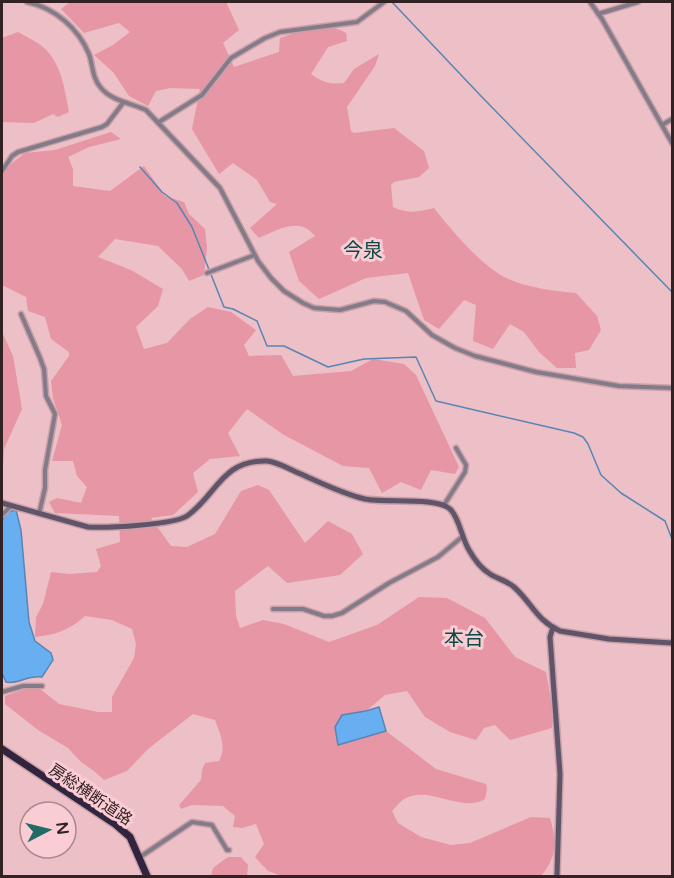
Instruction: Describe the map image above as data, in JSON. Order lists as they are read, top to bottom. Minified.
{"streets":{"highway":["房総横断道路"]},"districts":["今泉","本台"],"north":"right"}
